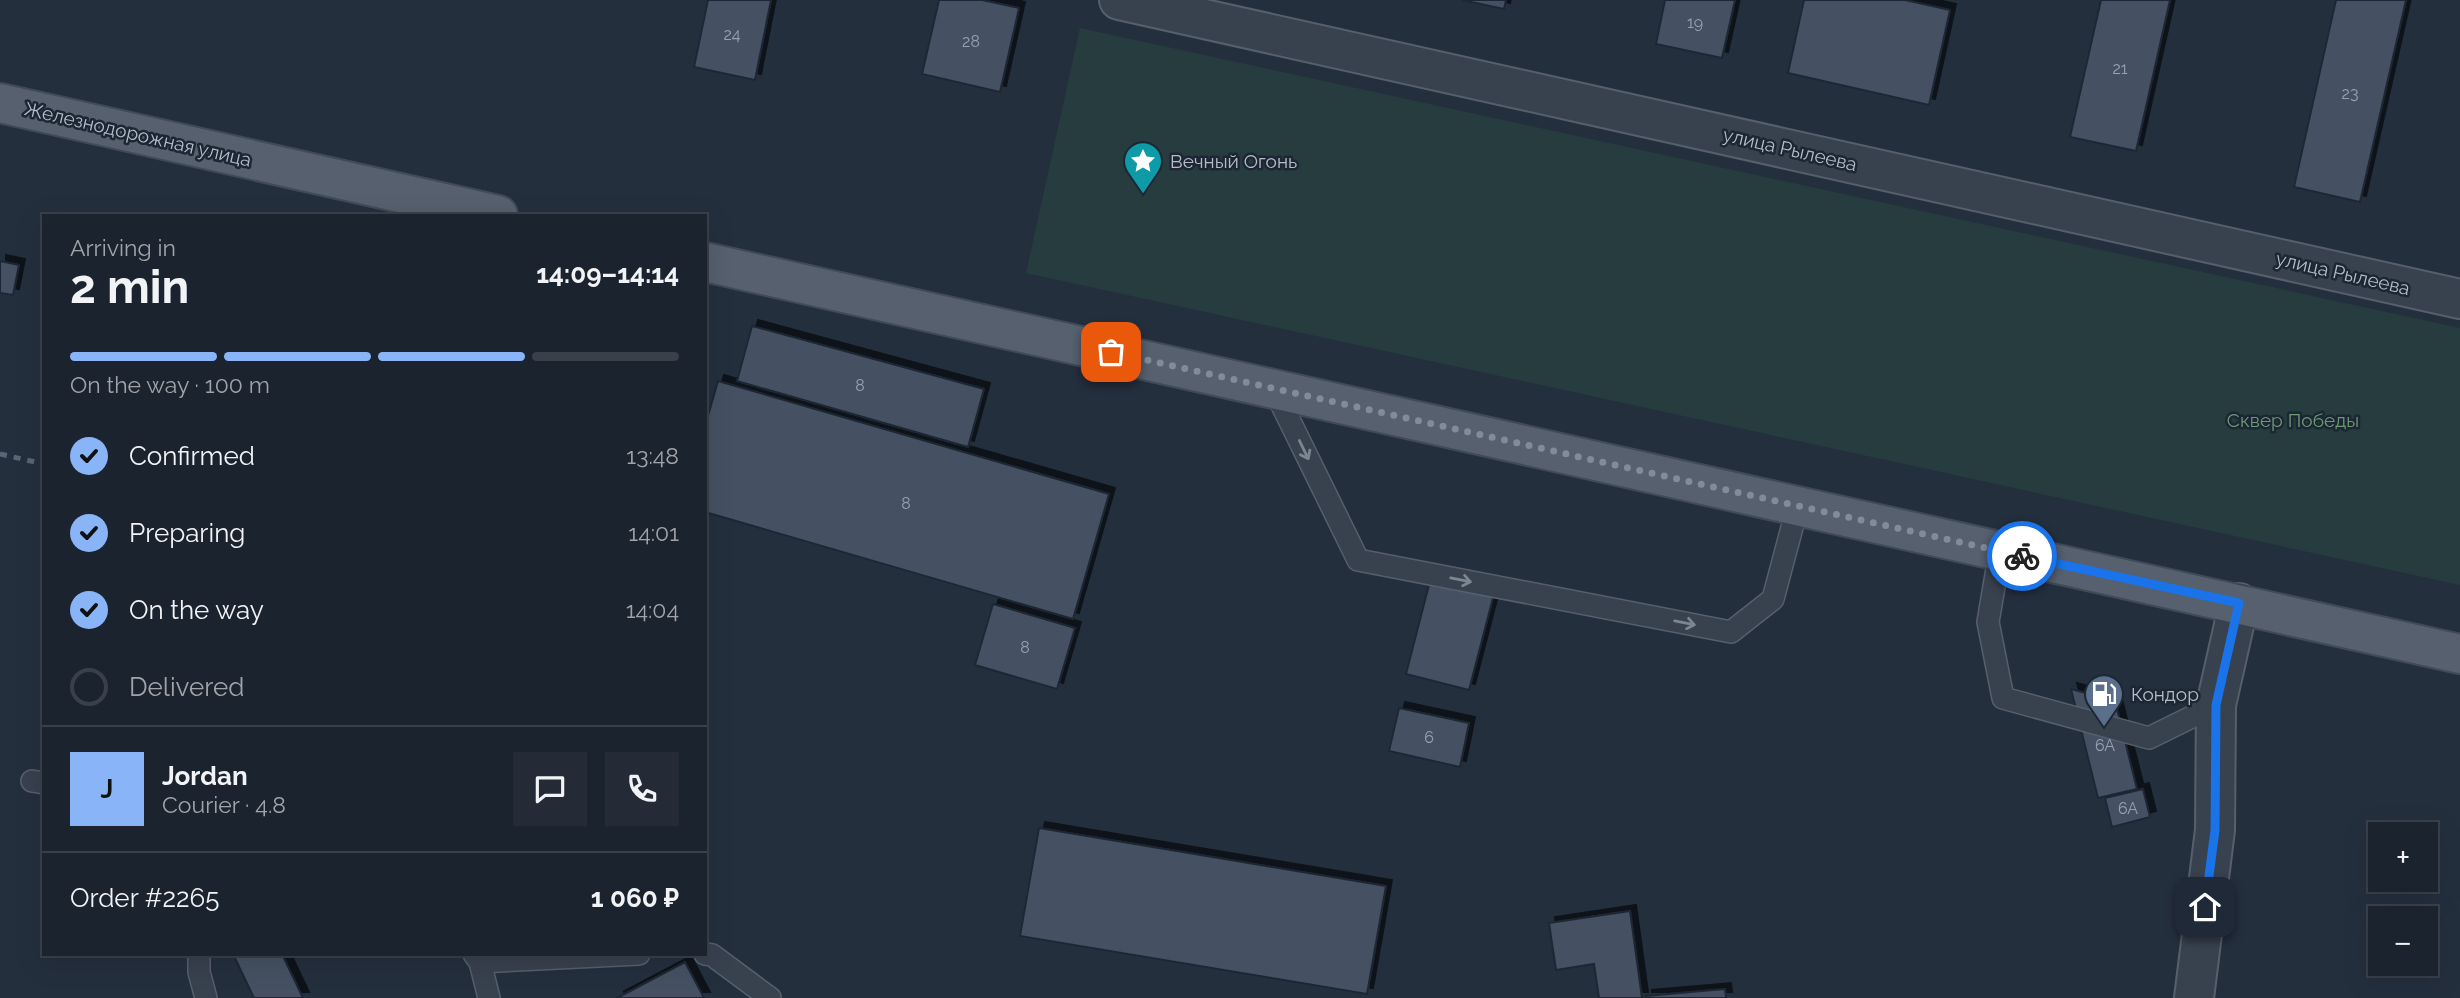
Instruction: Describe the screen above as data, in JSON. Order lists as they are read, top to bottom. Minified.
{"streets":{"main road":["Железнодорожная улица"],"street":["улица Рылеева"]},"parks":["Сквер Победы"],"places":{"place":["Вечный Огонь"],"fuel station":["Кондор"]},"house_numbers":["19","24","28","21","23","8","8","8","6","6А","6А"],"page":{"heading":["2 min","Arriving in","14:09–14:14"],"panel":["Jordan","Courier · 4.8","Order #2265","1 060 ₽"],"bar":"On the way · 100 m","list":[["Confirmed","13:48"],["Preparing","14:01"],["On the way","14:04"],"Delivered"],"round":"J","map_buttons":["+","−"]}}
